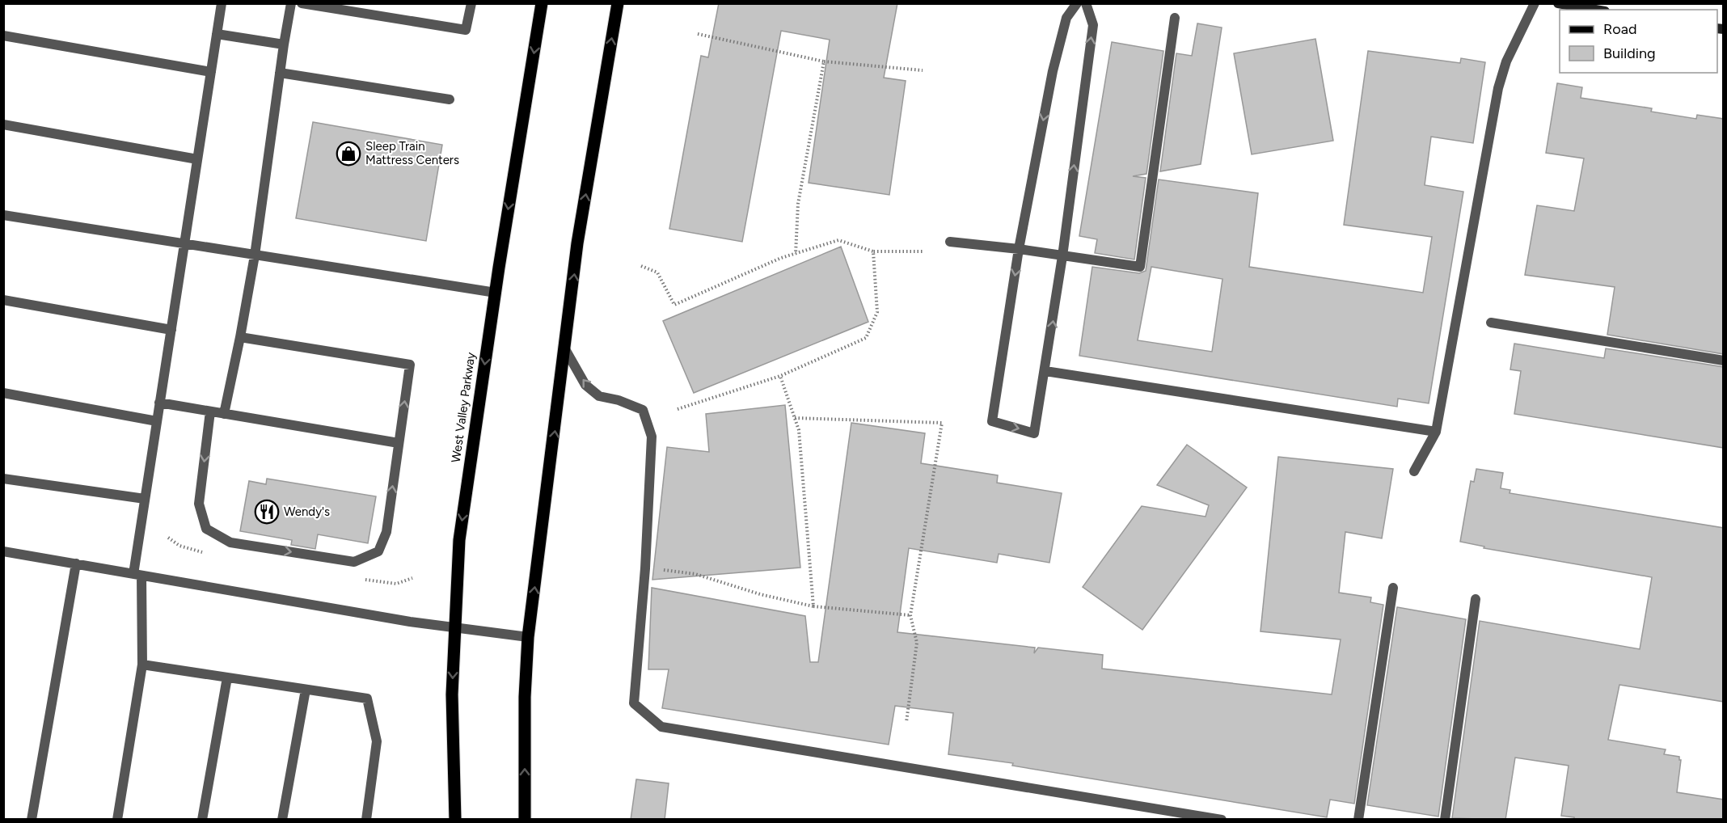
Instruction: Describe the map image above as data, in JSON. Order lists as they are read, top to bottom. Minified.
{"streets":{"main road":["West Valley Parkway"]},"places":{"shop":["Sleep Train Mattress Centers"],"restaurant":["Wendy's"]},"legend":["Road","Building"]}
